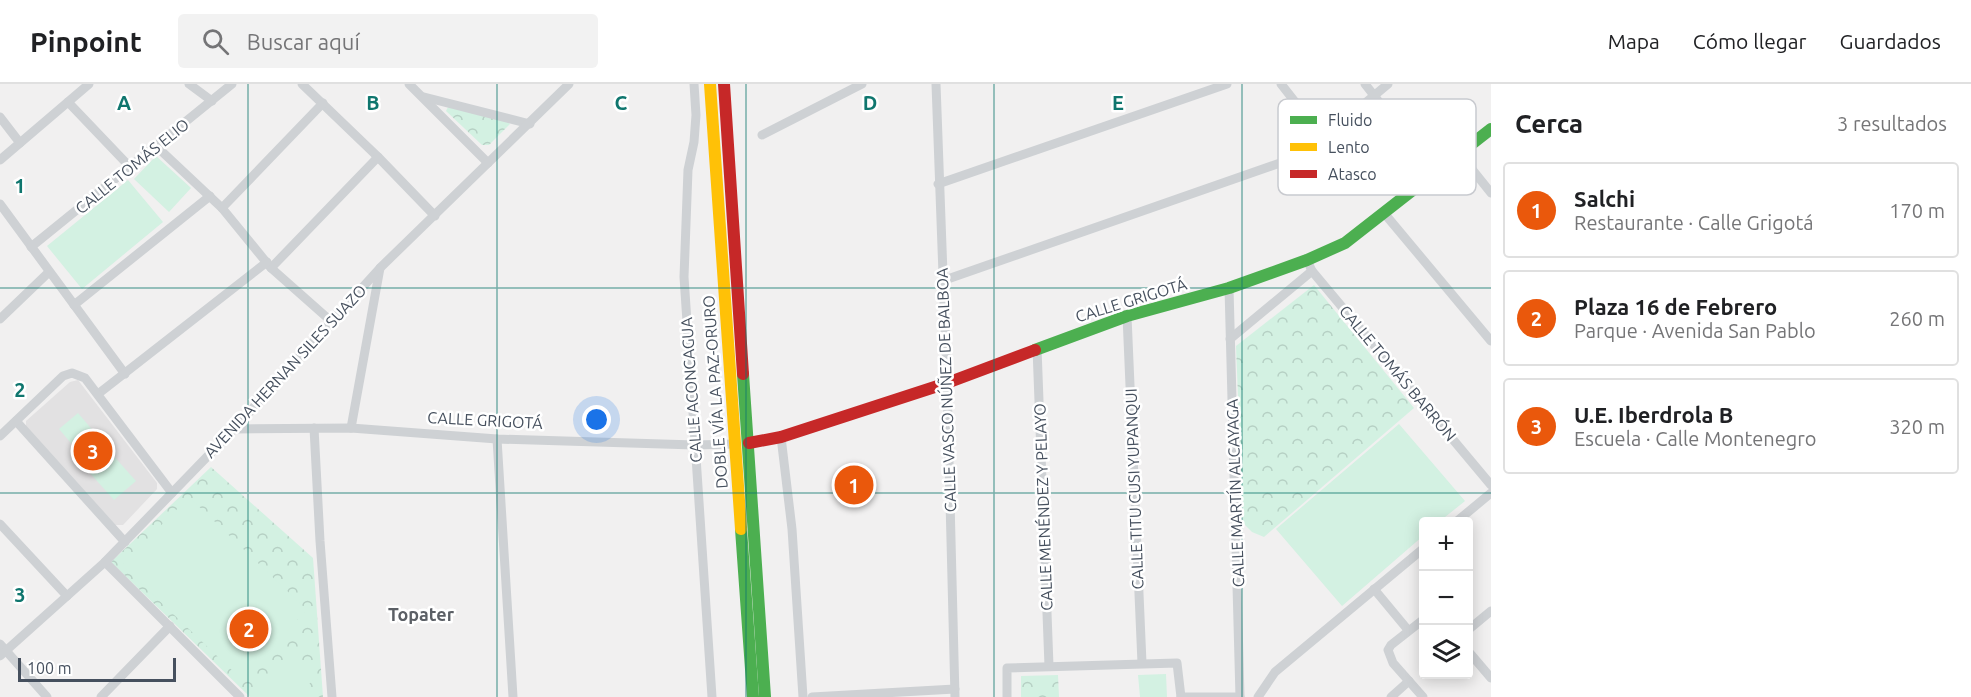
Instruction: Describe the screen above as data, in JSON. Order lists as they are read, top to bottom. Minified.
{"streets":{"main road":["CALLE GRIGOTÁ","DOBLE VÍA LA PAZ-ORURO"],"street":["CALLE TOMÁS ELIO","AVENIDA HERNAN SILES SUAZO","CALLE TOMÁS BARRÓN","CALLE ACONCAGUA","CALLE VASCO NÚÑEZ DE BALBOA","CALLE TITU CUSI YUPANQUI","CALLE MARTÍN ALCAYAGA","CALLE MENÉNDEZ Y PELAYO"]},"crossings":[["CALLE GRIGOTÁ","AVENIDA HERNAN SILES SUAZO"],["CALLE GRIGOTÁ","CALLE TOMÁS BARRÓN"],["CALLE GRIGOTÁ","CALLE ACONCAGUA"],["CALLE GRIGOTÁ","CALLE VASCO NÚÑEZ DE BALBOA"],["CALLE GRIGOTÁ","DOBLE VÍA LA PAZ-ORURO"],["CALLE GRIGOTÁ","CALLE TITU CUSI YUPANQUI"],["CALLE GRIGOTÁ","CALLE MARTÍN ALCAYAGA"],["CALLE GRIGOTÁ","CALLE MENÉNDEZ Y PELAYO"]],"districts":["Topater"],"legend":["Fluido","Lento","Atasco"],"scale_bar":"100 m","page":{"header":"Pinpoint","search":"Buscar aquí","nav":["Mapa","Cómo llegar","Guardados"],"heading":["Cerca","3 resultados"],"list":[{"mark":"1","name":"Salchi","note":"Restaurante · Calle Grigotá","value":"170 m"},{"mark":"2","name":"Plaza 16 de Febrero","note":"Parque · Avenida San Pablo","value":"260 m"},{"mark":"3","name":"U.E. Iberdrola B","note":"Escuela · Calle Montenegro","value":"320 m"}],"pins":["3","1","2"],"map_buttons":["+","−"],"scale":"100 m"},"grid":{"columns":["A","B","C","D","E"],"rows":["1","2","3"]}}
